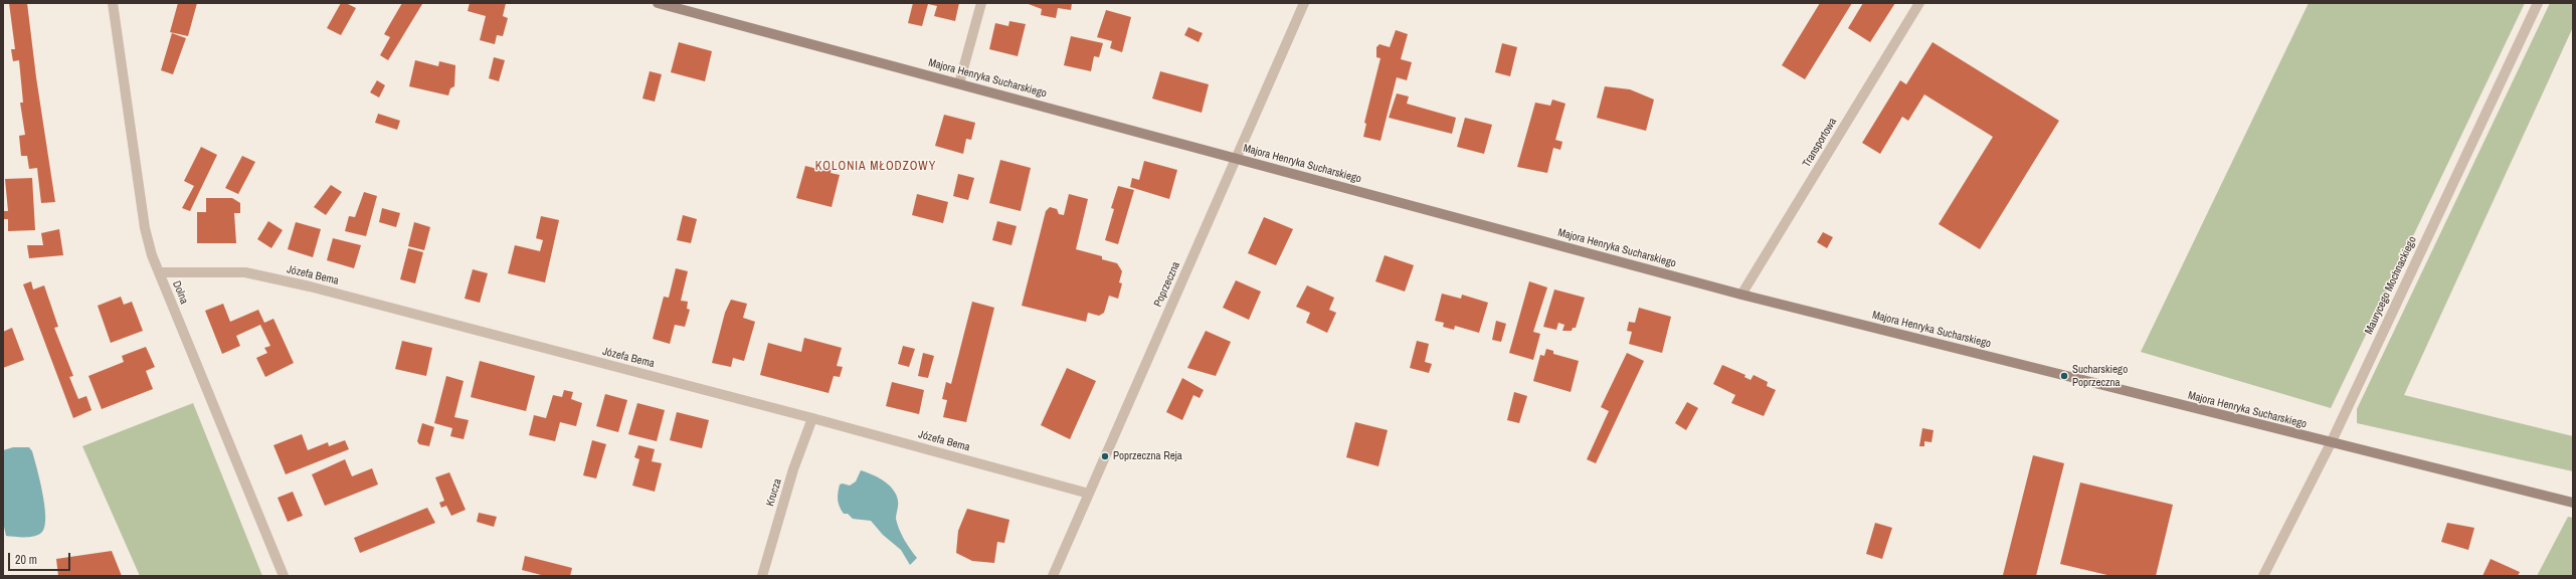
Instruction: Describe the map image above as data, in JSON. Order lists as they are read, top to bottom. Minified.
{"streets":{"street":["Majora Henryka Sucharskiego","Transportowa","Józefa Bema","Poprzeczna","Maurycego Mochnackiego","Dolna","Krucza"]},"crossings":[["Majora Henryka Sucharskiego","Transportowa"],["Majora Henryka Sucharskiego","Poprzeczna"],["Majora Henryka Sucharskiego","Maurycego Mochnackiego"],["Józefa Bema","Poprzeczna"],["Józefa Bema","Dolna"],["Józefa Bema","Krucza"]],"districts":["KOLONIA MŁODZOWY"],"places":["Sucharskiego Poprzeczna","Poprzeczna Reja"],"scale_bar":"20 m"}
